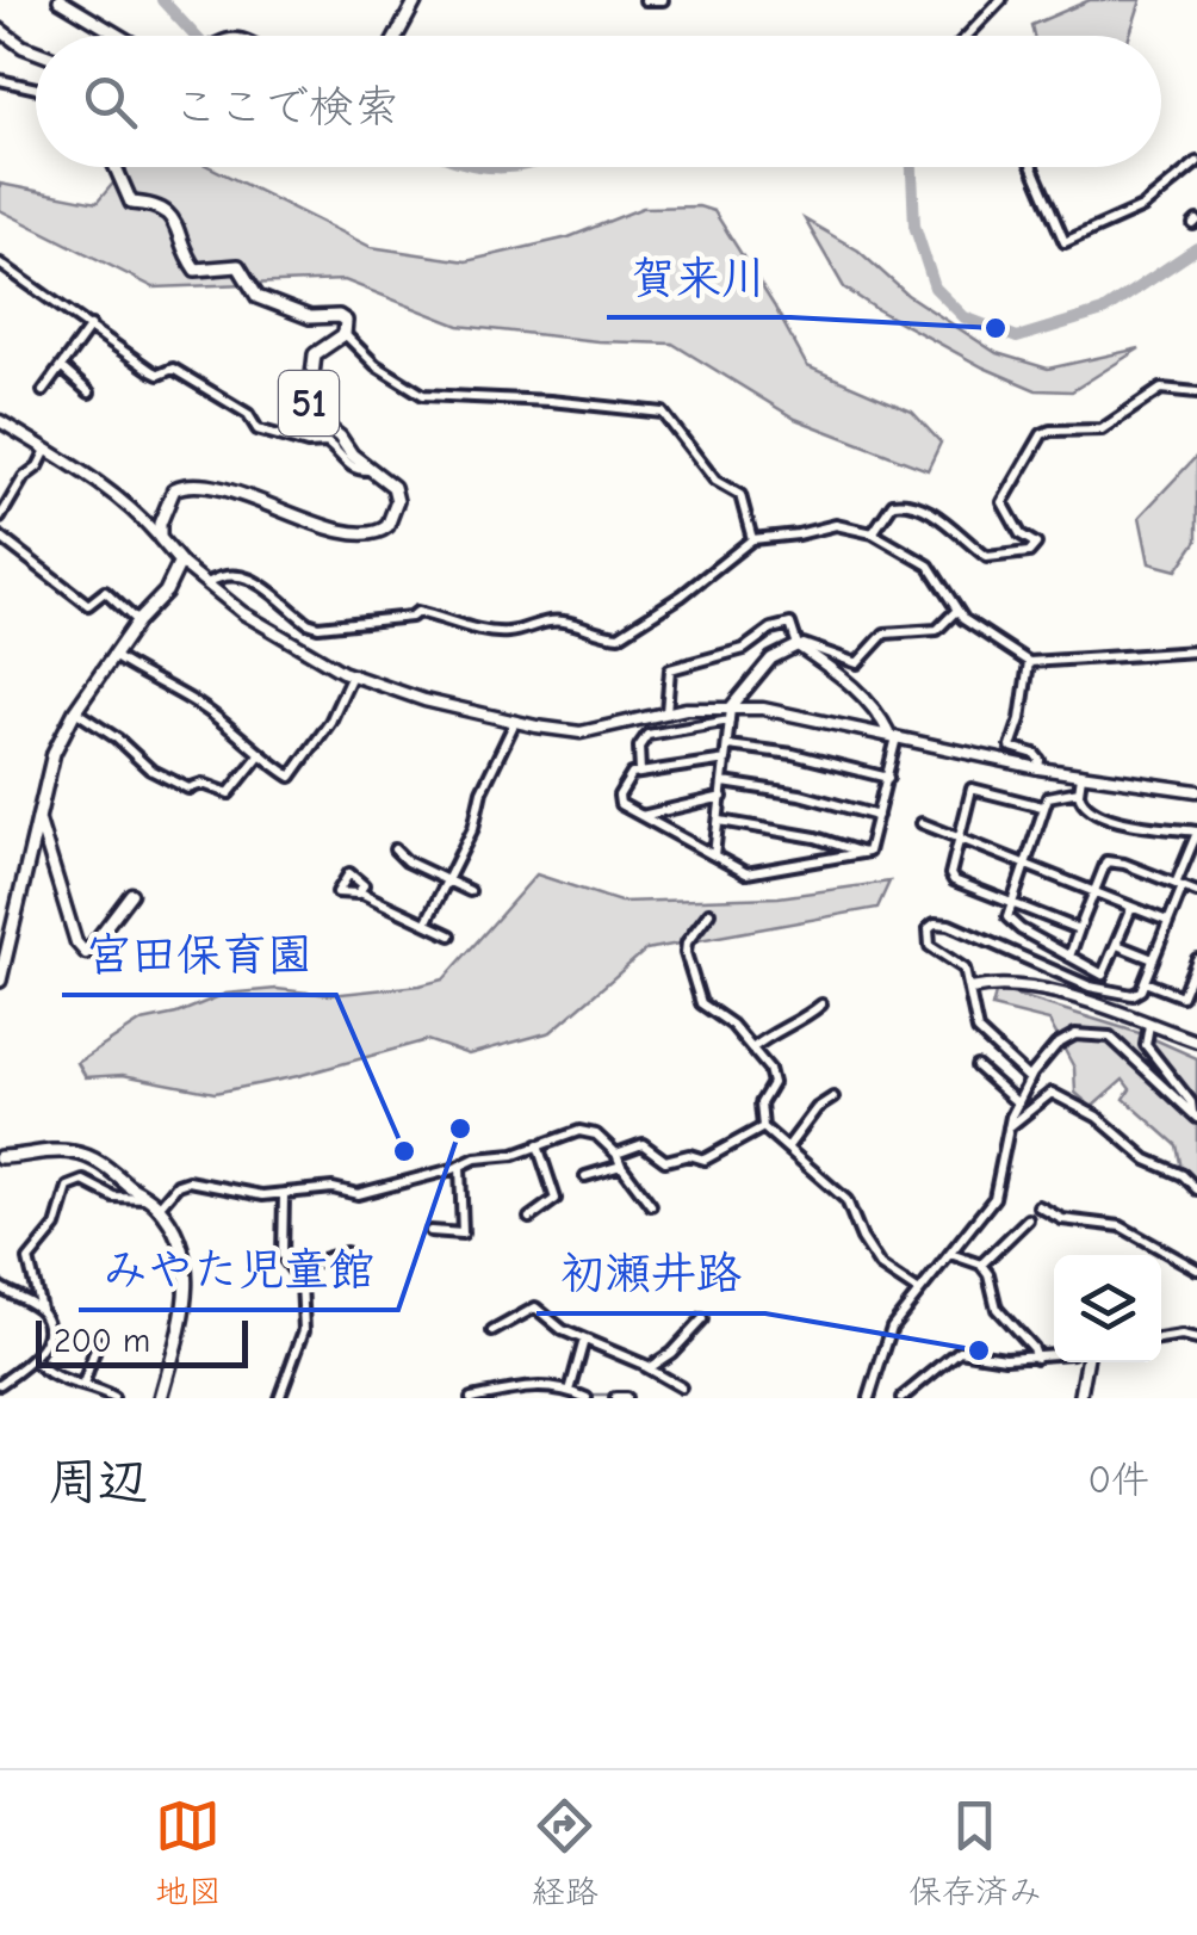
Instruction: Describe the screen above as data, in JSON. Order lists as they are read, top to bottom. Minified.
{"streets":{"main road":["51"]},"places":["賀来川","みやた児童館","宮田保育園","初瀬井路"],"scale_bar":"200 m","page":{"search":"ここで検索","scale":"200 m","heading":["周辺","0件"],"nav":["地図","経路","保存済み"]}}
